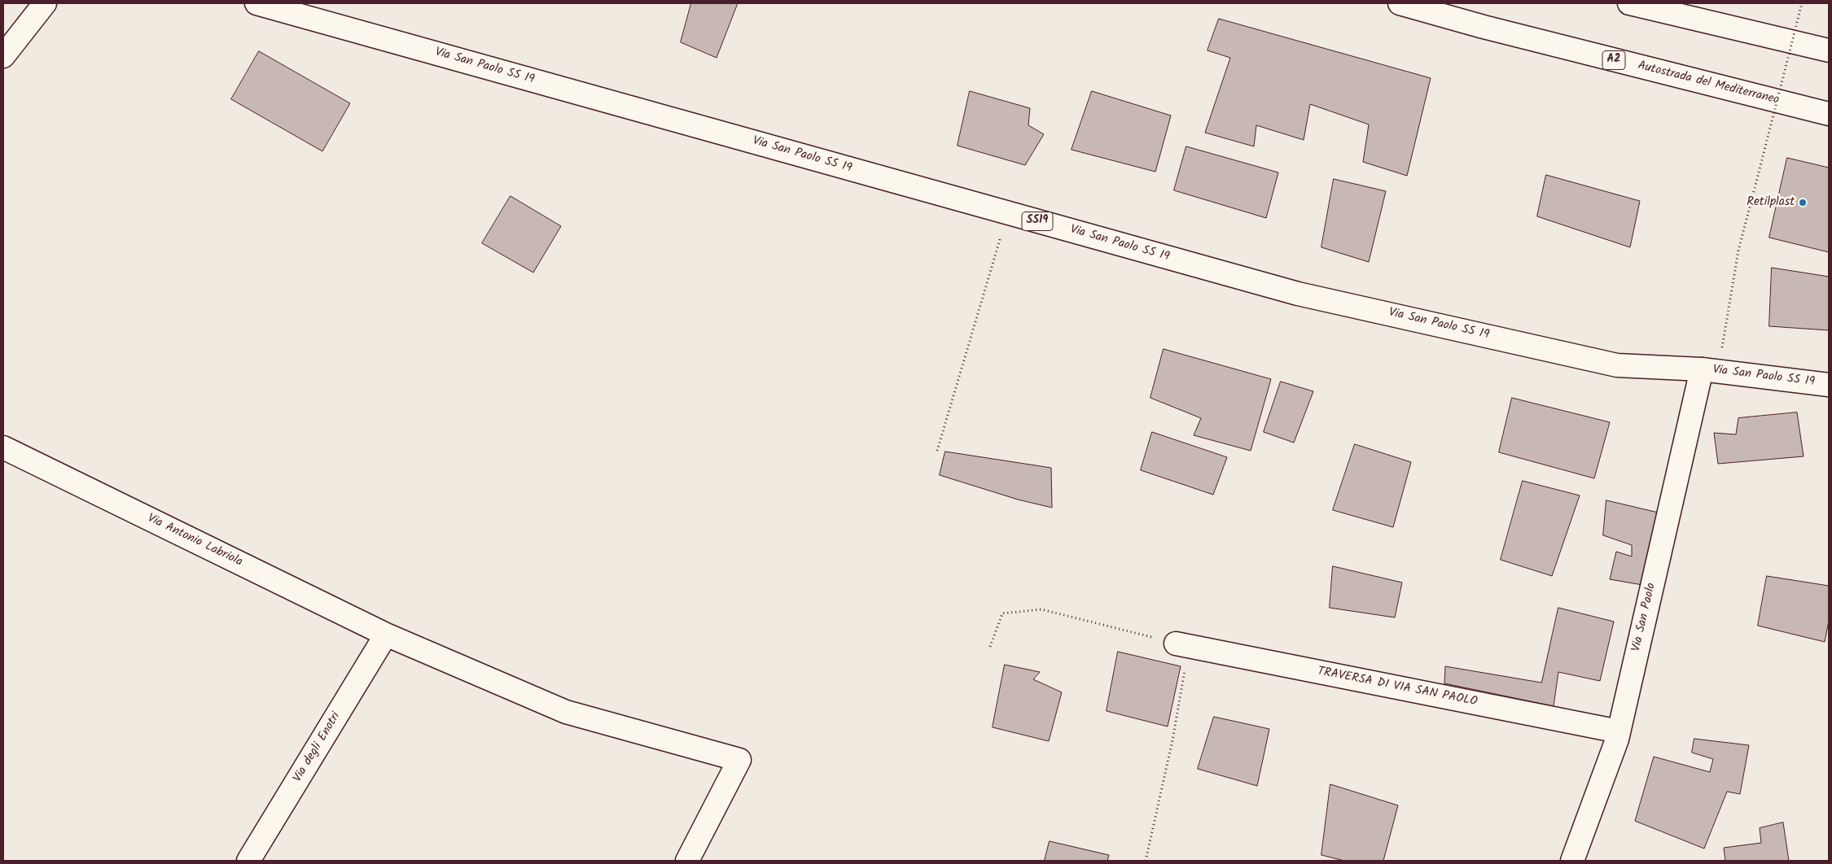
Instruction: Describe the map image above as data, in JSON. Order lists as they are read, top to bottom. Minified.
{"streets":{"main road":["A2","Via San Paolo SS 19","Autostrada del Mediterraneo","SS19","Via Antonio Labriola","Via San Paolo","TRAVERSA DI VIA SAN PAOLO","Via degli Enotri"]},"crossings":[["Via San Paolo SS 19","Via San Paolo"],["Via Antonio Labriola","Via degli Enotri"],["Via San Paolo","TRAVERSA DI VIA SAN PAOLO"]],"places":["Retilplast"]}
